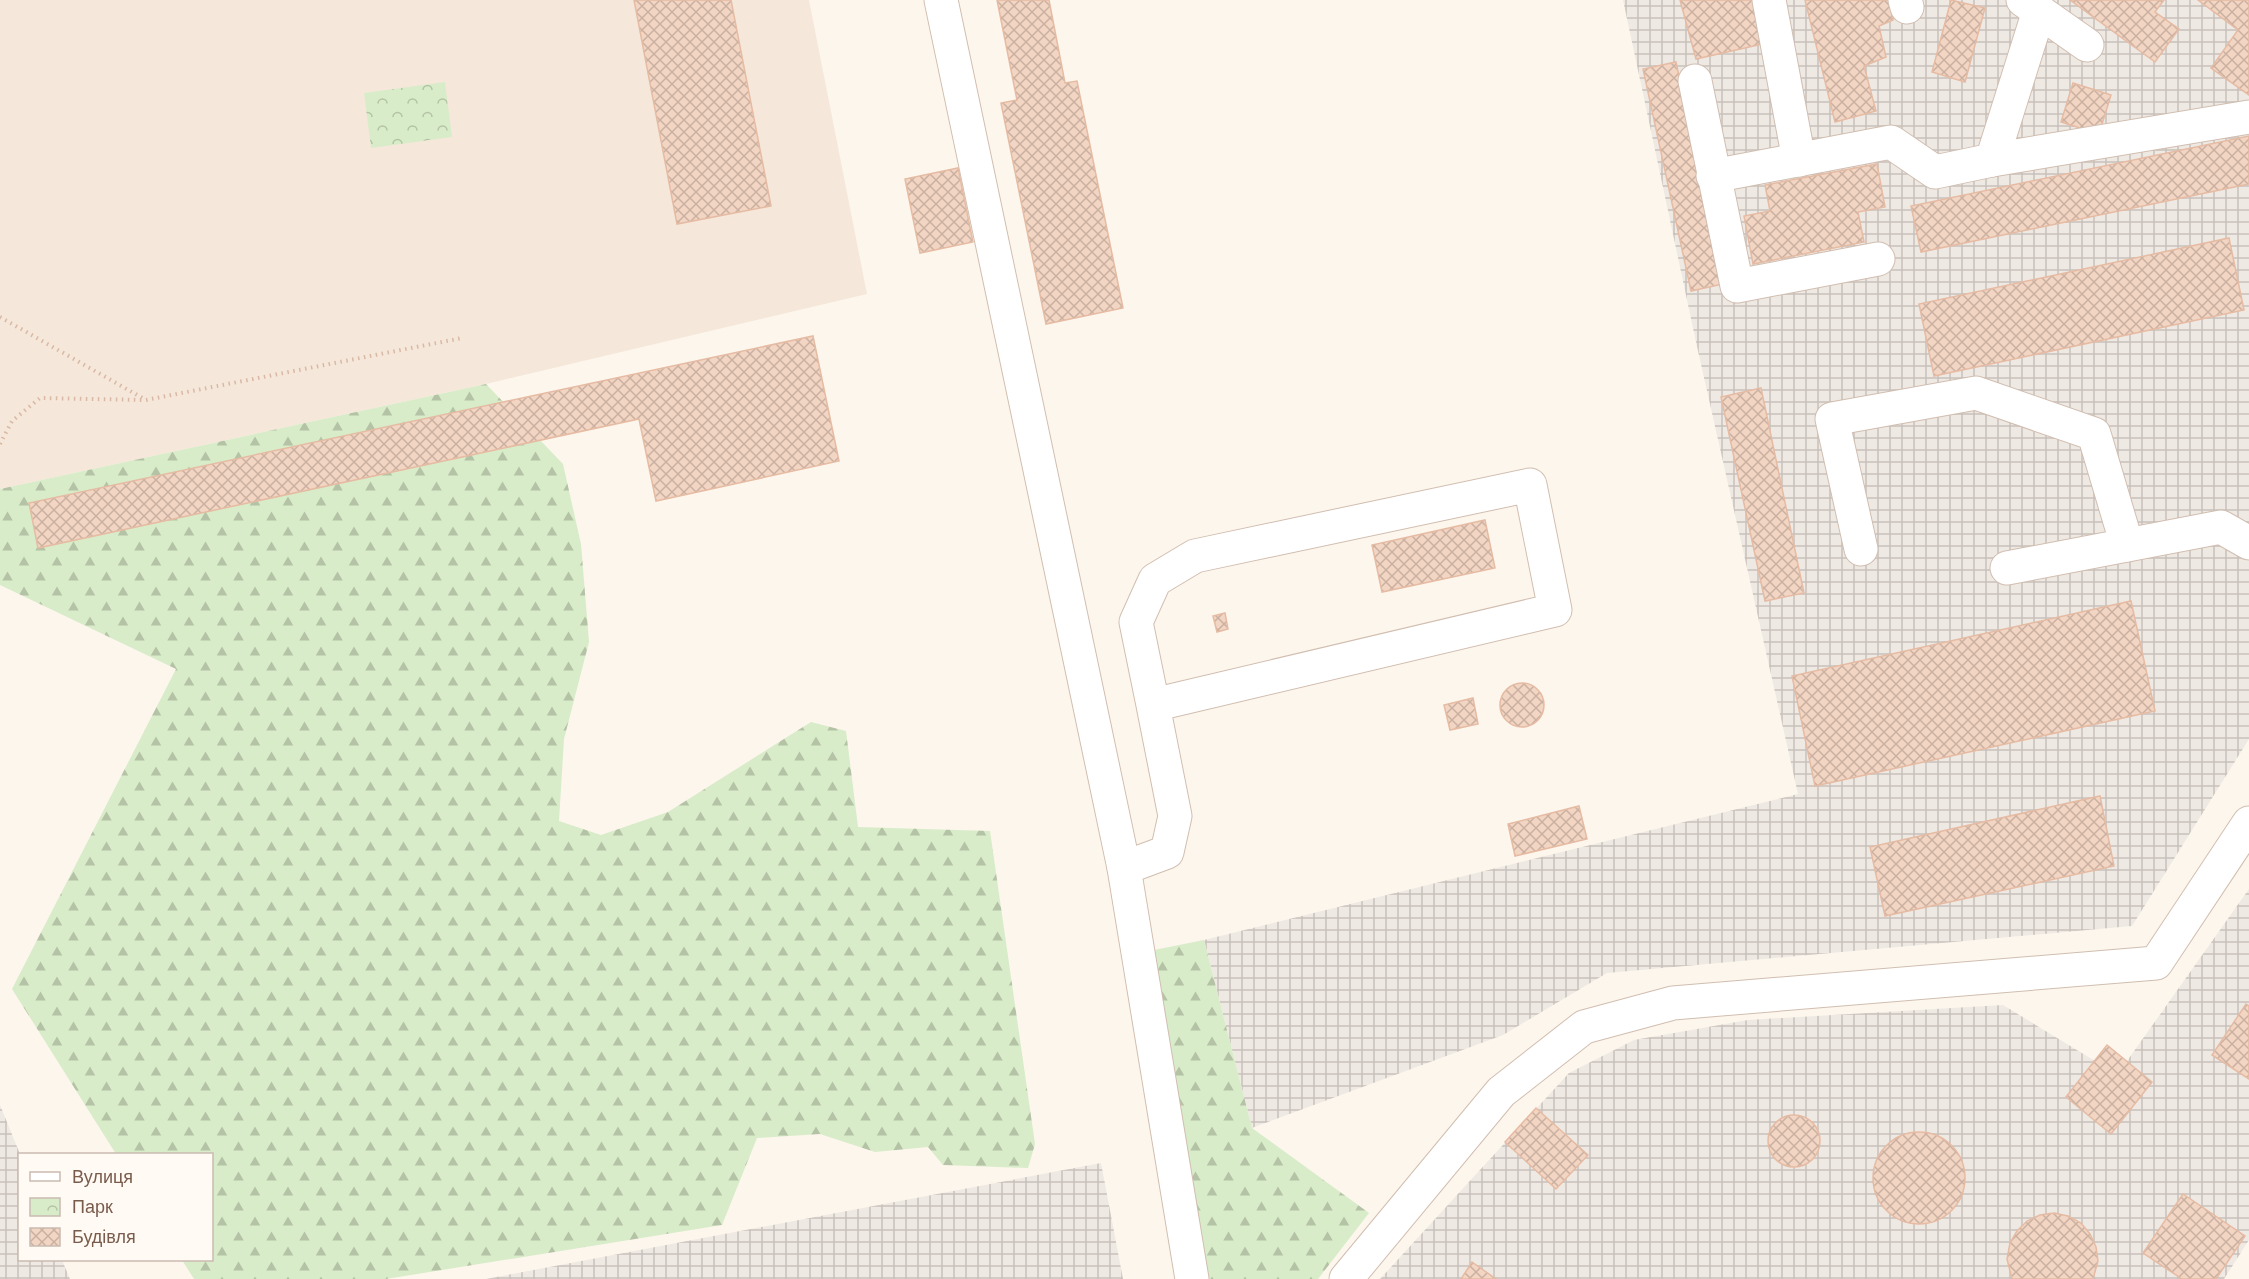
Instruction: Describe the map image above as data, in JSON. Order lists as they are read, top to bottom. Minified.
{"legend":["Вулиця","Парк","Будівля"]}
